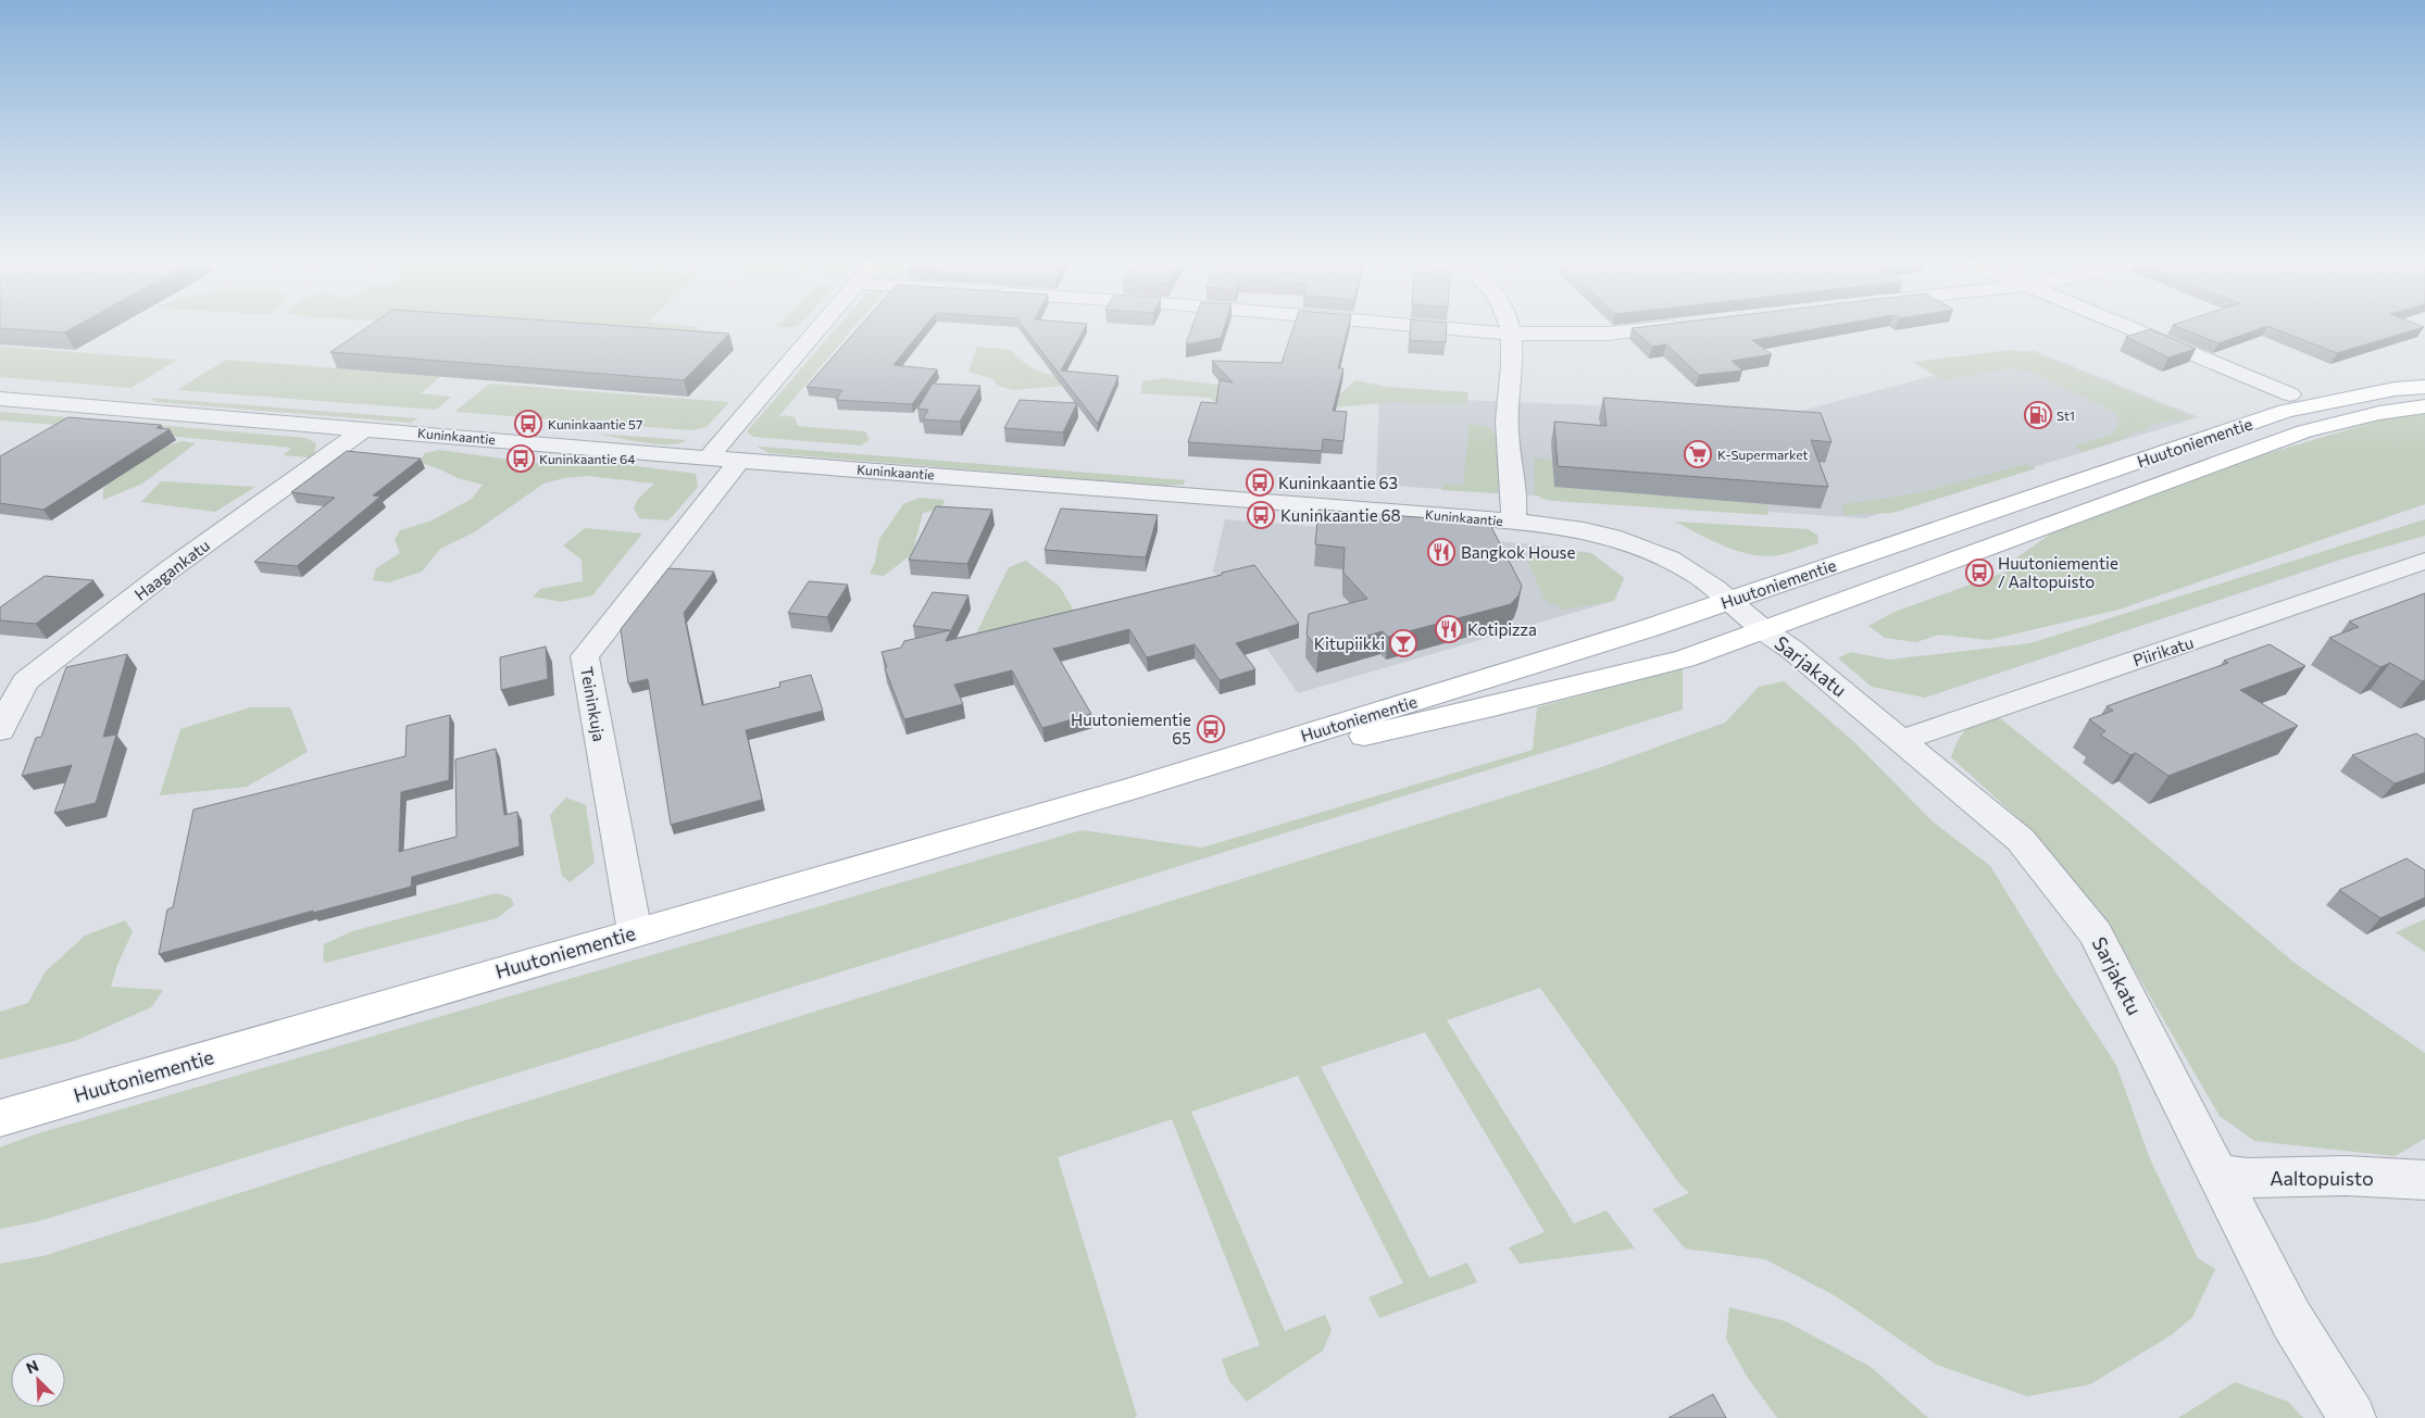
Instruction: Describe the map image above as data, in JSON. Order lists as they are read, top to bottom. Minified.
{"streets":{"main road":["Huutoniementie"],"street":["Kuninkaantie","Haagankatu","Piirikatu","Sarjakatu","Teininkuja","Aaltopuisto"]},"crossings":[["Kuninkaantie","Huutoniementie"],["Kuninkaantie","Haagankatu"],["Kuninkaantie","Sarjakatu"],["Kuninkaantie","Teininkuja"],["Huutoniementie","Sarjakatu"],["Huutoniementie","Teininkuja"],["Piirikatu","Sarjakatu"],["Sarjakatu","Aaltopuisto"]],"places":{"fuel station":["St1"],"bus stop":["Kuninkaantie 57","Kuninkaantie 64","Kuninkaantie 63","Kuninkaantie 68","Huutoniementie / Aaltopuisto","Huutoniementie 65"],"supermarket":["K-Supermarket"],"restaurant":["Bangkok House","Kotipizza"],"bar":["Kitupiikki"]},"north":"top left"}
